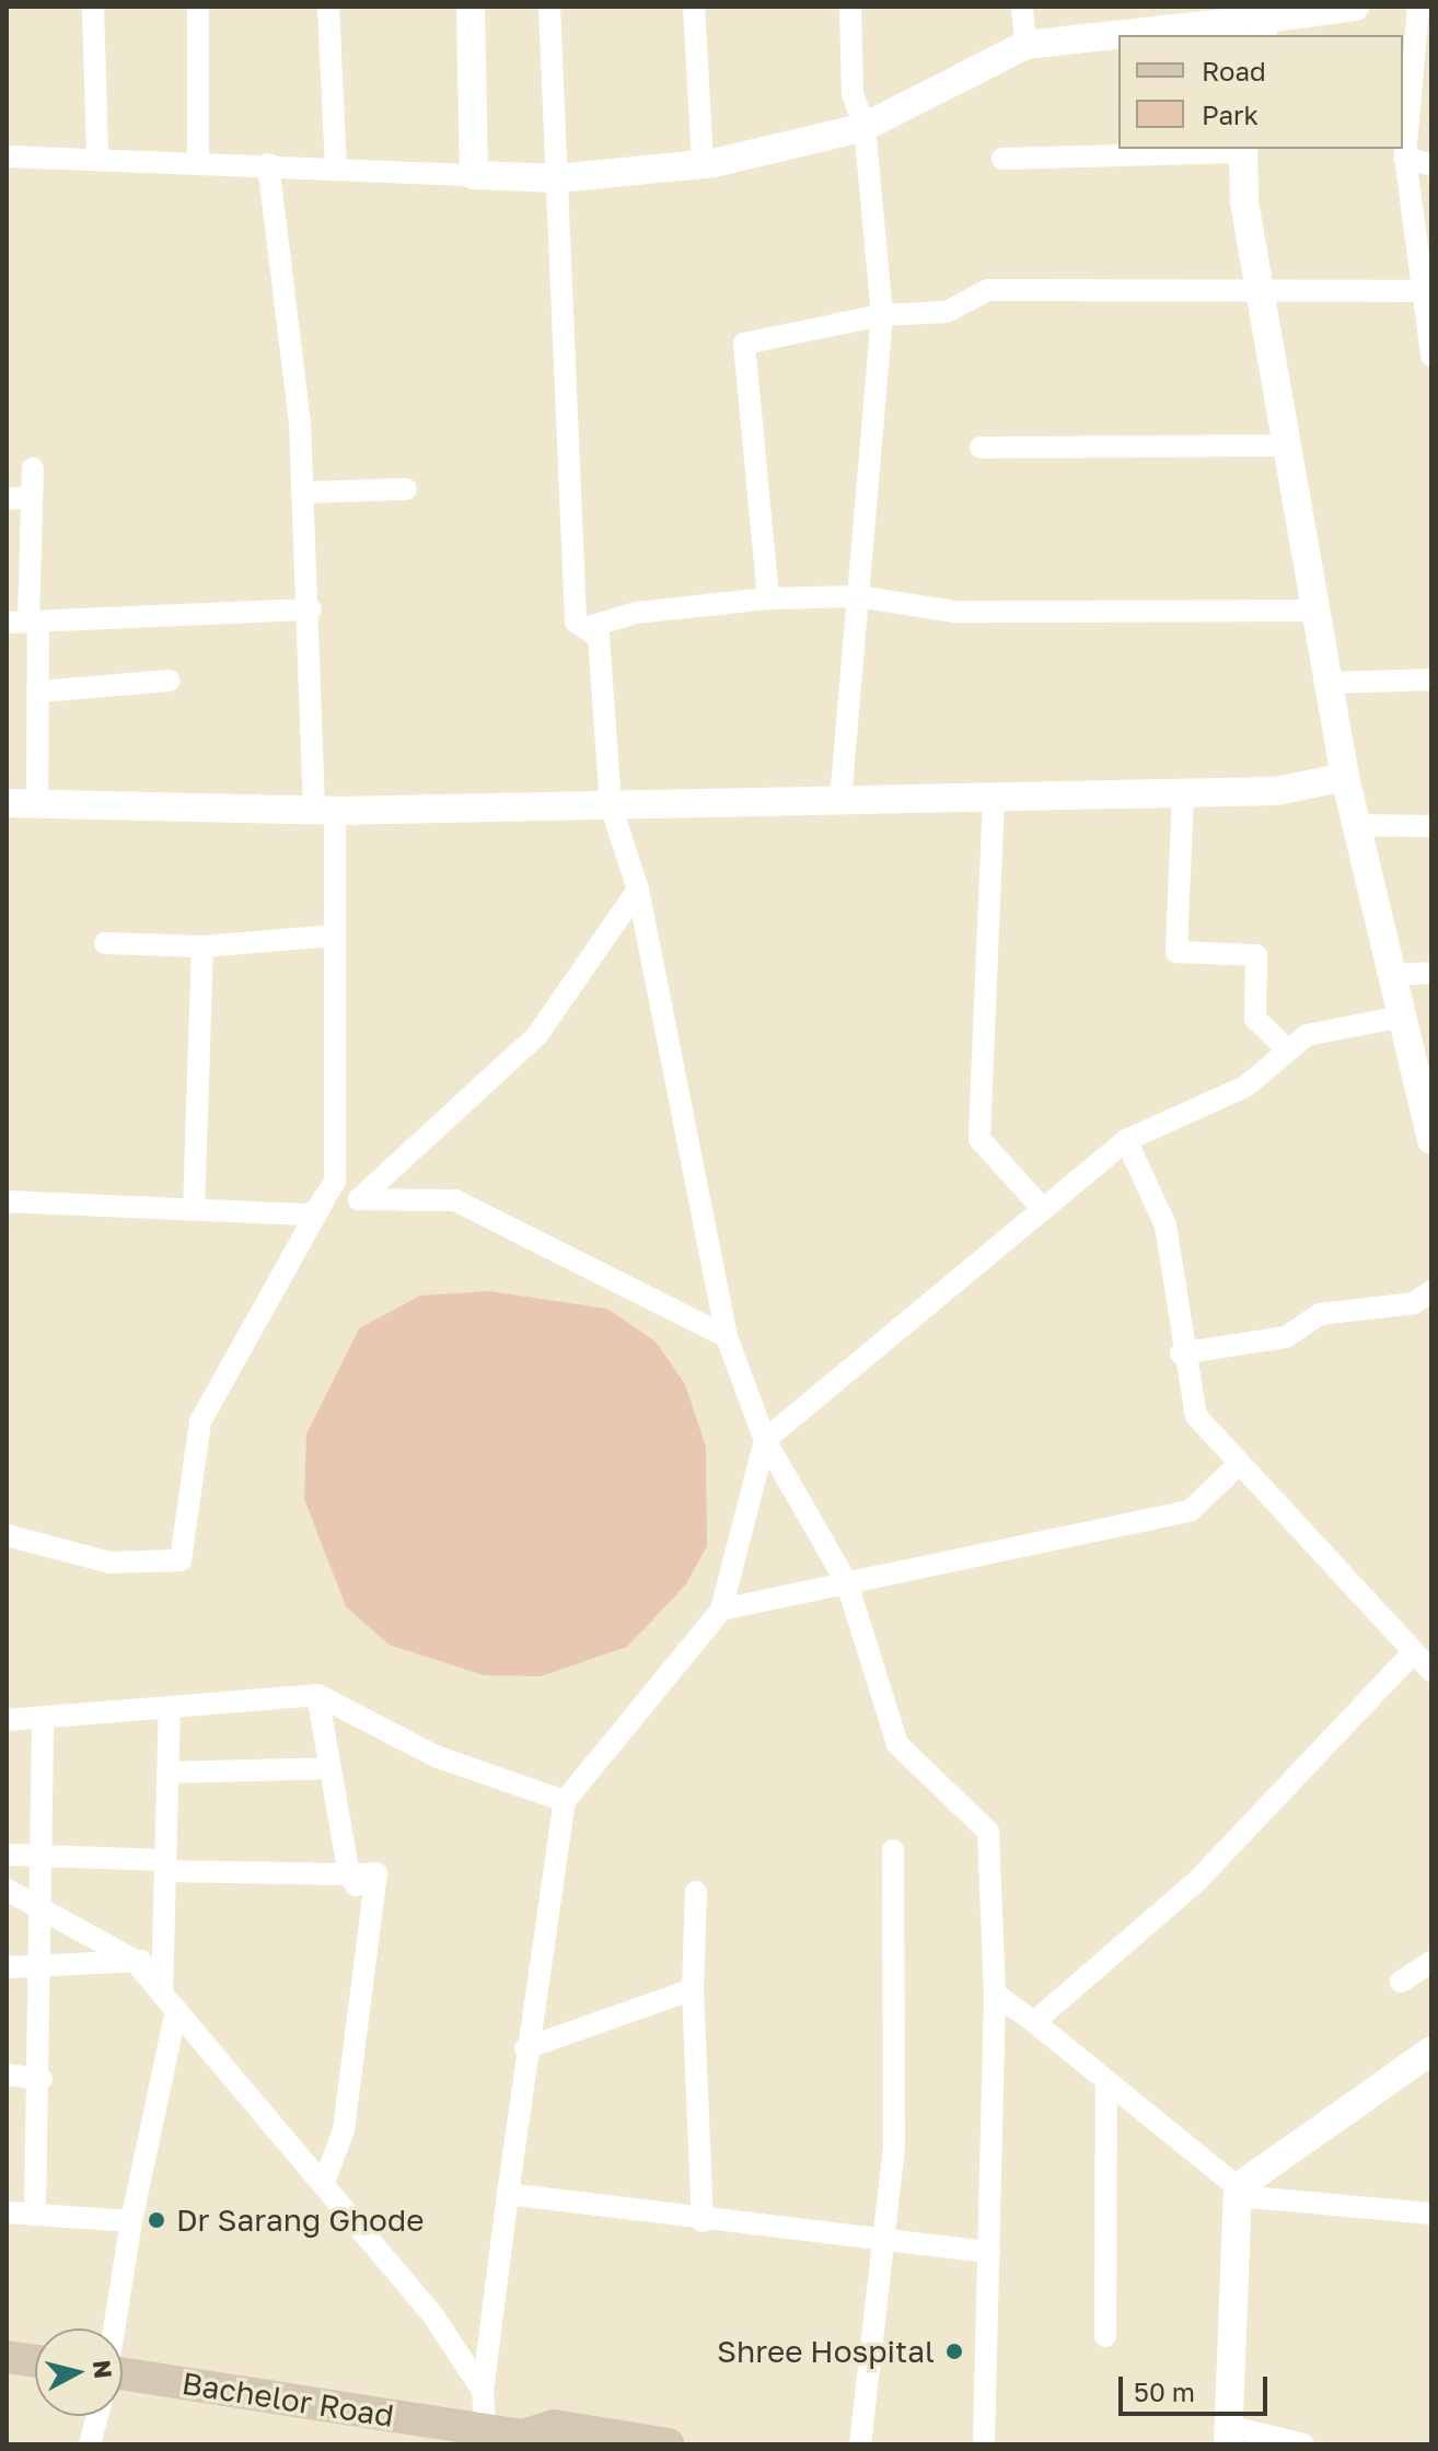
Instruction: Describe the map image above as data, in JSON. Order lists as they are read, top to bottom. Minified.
{"streets":{"main road":["Bachelor Road"]},"places":["Dr Sarang Ghode","Shree Hospital"],"legend":["Road","Park"],"scale_bar":"50 m","north":"right"}
